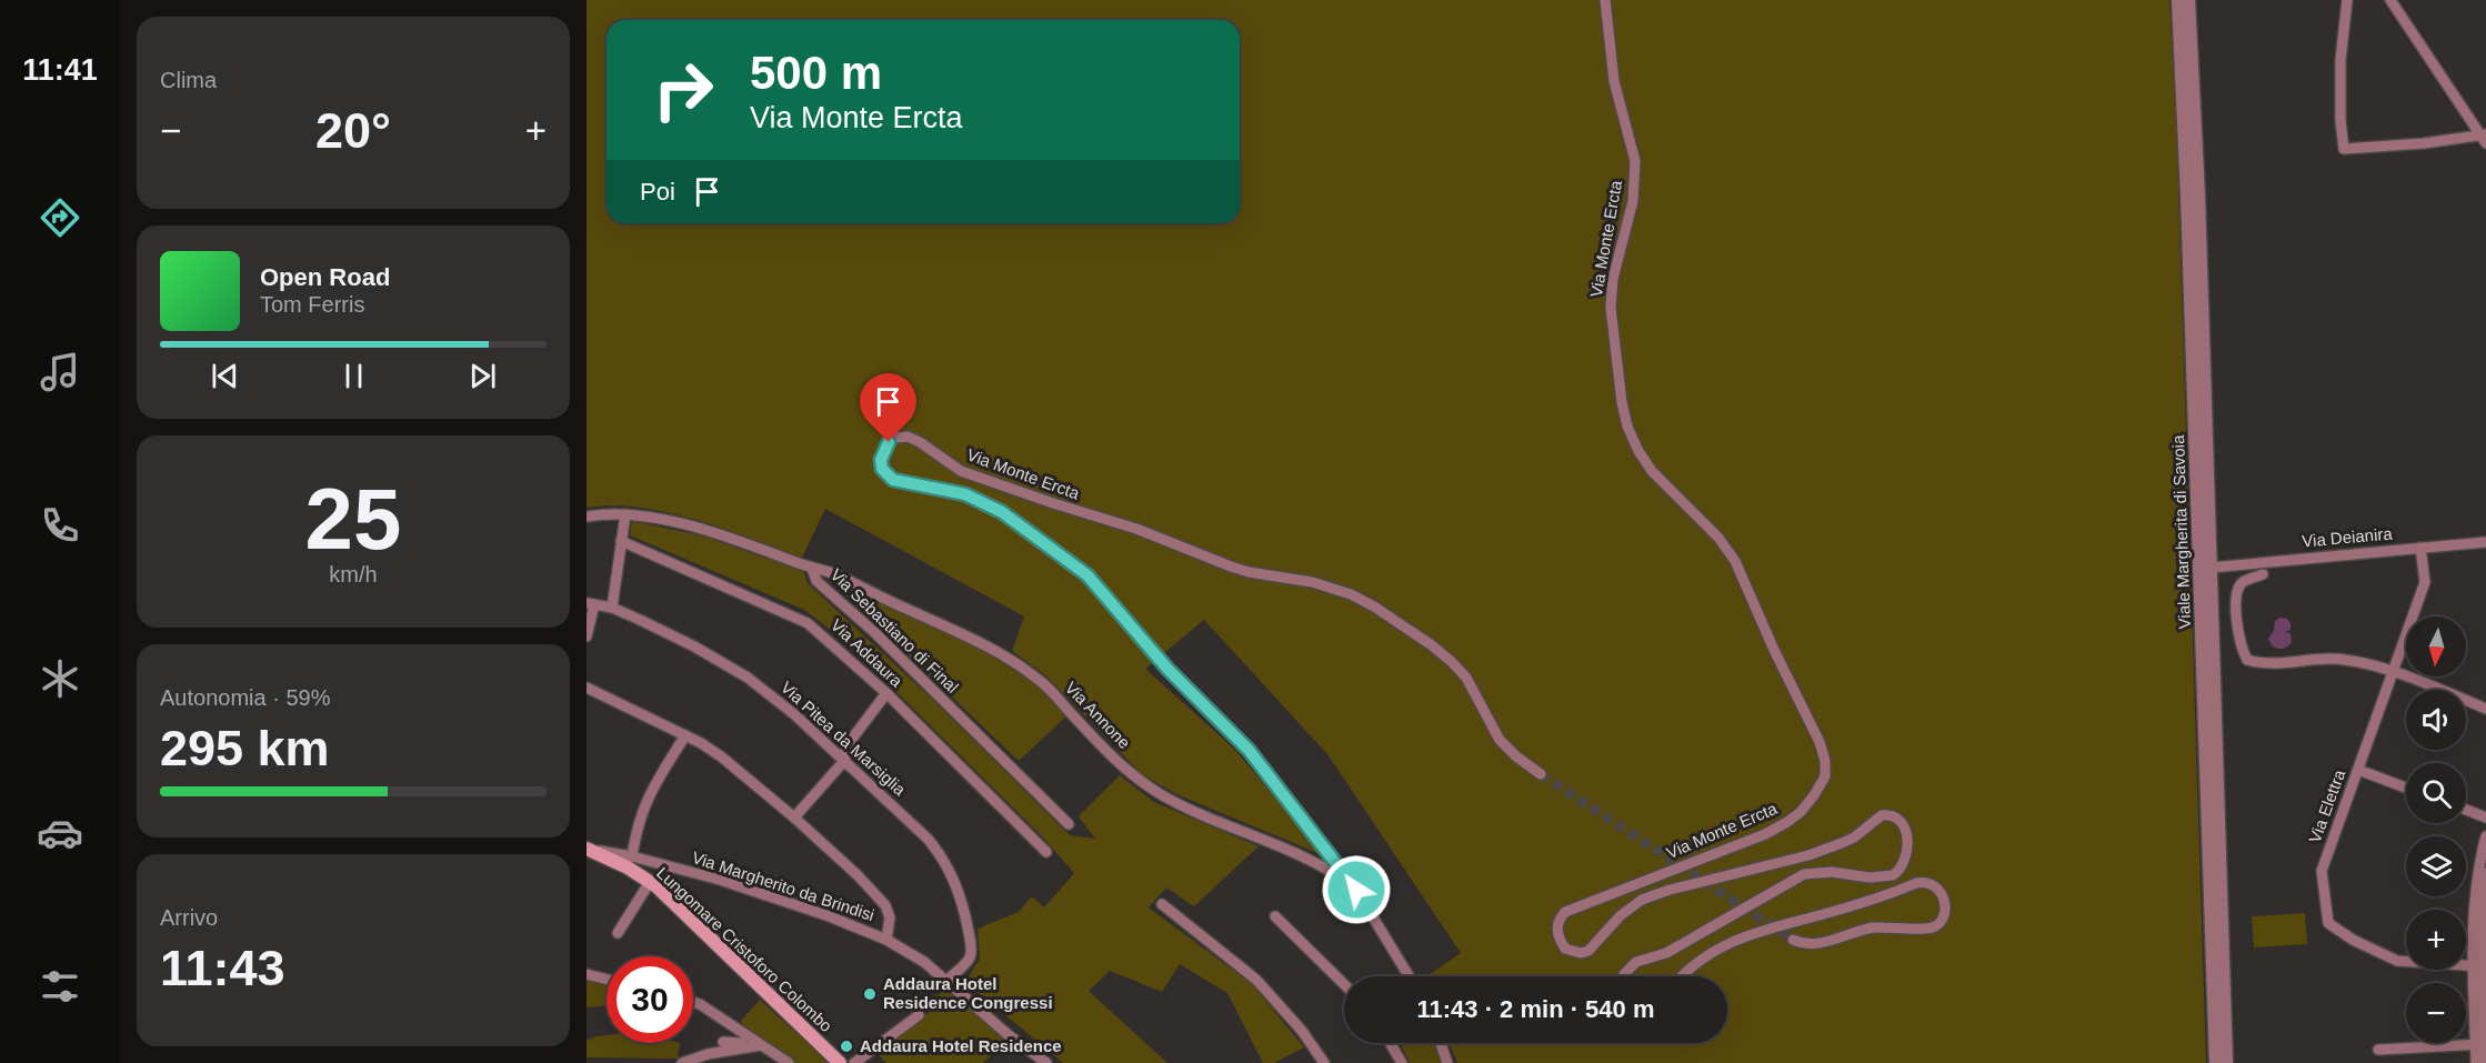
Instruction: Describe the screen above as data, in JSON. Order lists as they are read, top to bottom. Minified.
{"streets":{"main road":["Lungomare Cristoforo Colombo"],"street":["Via Monte Ercta","Viale Margherita di Savoia","Via Deianira","Via Sebastiano di Final","Via Addaura","Via Annone","Via Pitea da Marsiglia","Via Elettra","Via Margherito da Brindisi"]},"crossings":[["Via Monte Ercta","Via Annone"],["Viale Margherita di Savoia","Via Deianira"],["Via Deianira","Via Elettra"],["Via Sebastiano di Final","Via Annone"],["Via Pitea da Marsiglia","Via Margherito da Brindisi"],["Via Margherito da Brindisi","Lungomare Cristoforo Colombo"]],"places":["Addaura Hotel Residence Congressi","Addaura Hotel Residence"],"north":"bottom","page":{"tabs":"11:41","tile":["Clima",["25","km/h"],["Autonomia · 59%","295 km"],["Arrivo","11:43"]],"turn":["500 m","Via Monte Ercta"],"heat":["−","20°","+"],"then":"Poi","song":["Open Road","Tom Ferris"],"map_buttons":["+","−"],"limit":"30","trip":"11:43 · 2 min · 540 m"}}
